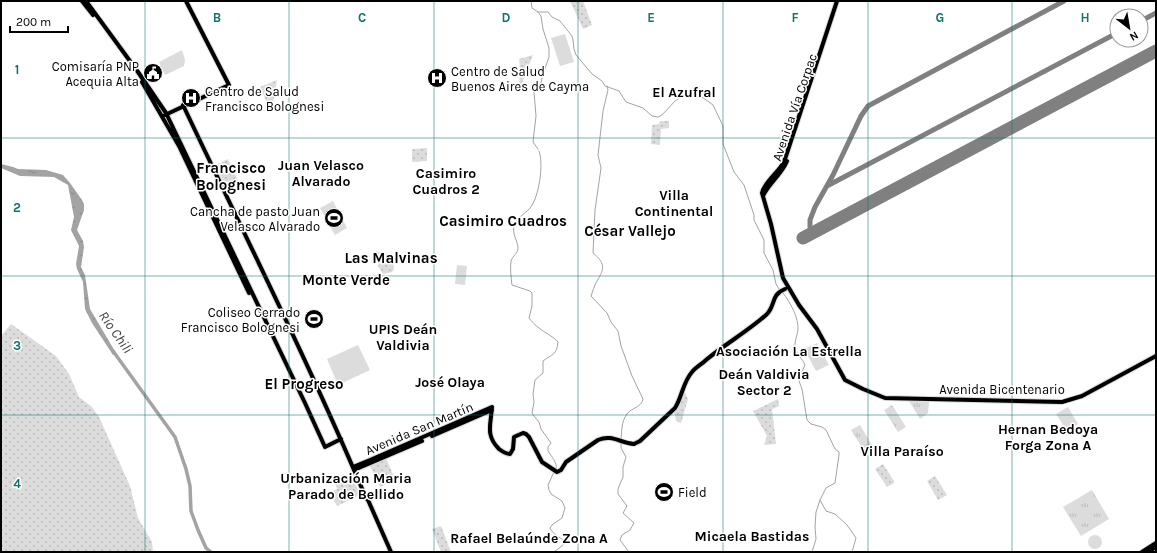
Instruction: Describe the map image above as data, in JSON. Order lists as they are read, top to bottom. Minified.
{"streets":{"main road":["Avenida Vía Corpac","Avenida Bicentenario","Avenida San Martín"]},"crossings":[["Avenida Vía Corpac","Avenida Bicentenario"],["Avenida Bicentenario","Avenida San Martín"]],"districts":["El Azufral","Juan Velasco Alvarado","Francisco Bolognesi","Casimiro Cuadros 2","Villa Continental","Casimiro Cuadros","César Vallejo","Las Malvinas","Monte Verde","UPIS Deán Valdivia","Asociación La Estrella","Deán Valdivia Sector 2","José Olaya","El Progreso","Hernan Bedoya Forga Zona A","Villa Paraíso","Urbanización Maria Parado de Bellido","Micaela Bastidas","Rafael Belaúnde Zona A"],"water":["Río Chili"],"places":{"public building":["Comisaría PNP Acequia Alta"],"hospital":["Centro de Salud Buenos Aires de Cayma","Centro de Salud Francisco Bolognesi"],"sports":["Cancha de pasto Juan Velasco Alvarado","Coliseo Cerrado Francisco Bolognesi","Field"]},"scale_bar":"200 m","north":"bottom right","grid":{"columns":["B","C","D","E","F","G","H"],"rows":["1","2","3","4"]}}
